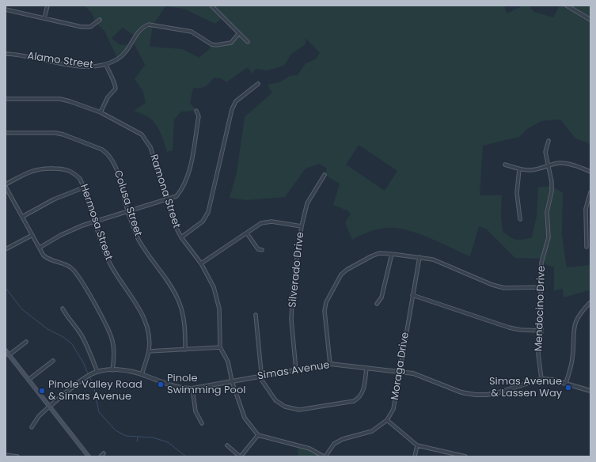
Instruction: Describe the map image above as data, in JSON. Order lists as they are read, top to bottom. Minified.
{"streets":{"street":["Alamo Street","Ramona Street","Colusa Street","Hermosa Street","Silverado Drive","Mendocino Drive","Moraga Drive","Simas Avenue"]},"crossings":[["Ramona Street","Simas Avenue"],["Hermosa Street","Simas Avenue"],["Silverado Drive","Simas Avenue"],["Mendocino Drive","Simas Avenue"],["Moraga Drive","Simas Avenue"]],"places":["Pinole Swimming Pool","Simas Avenue & Lassen Way","Pinole Valley Road & Simas Avenue"]}
